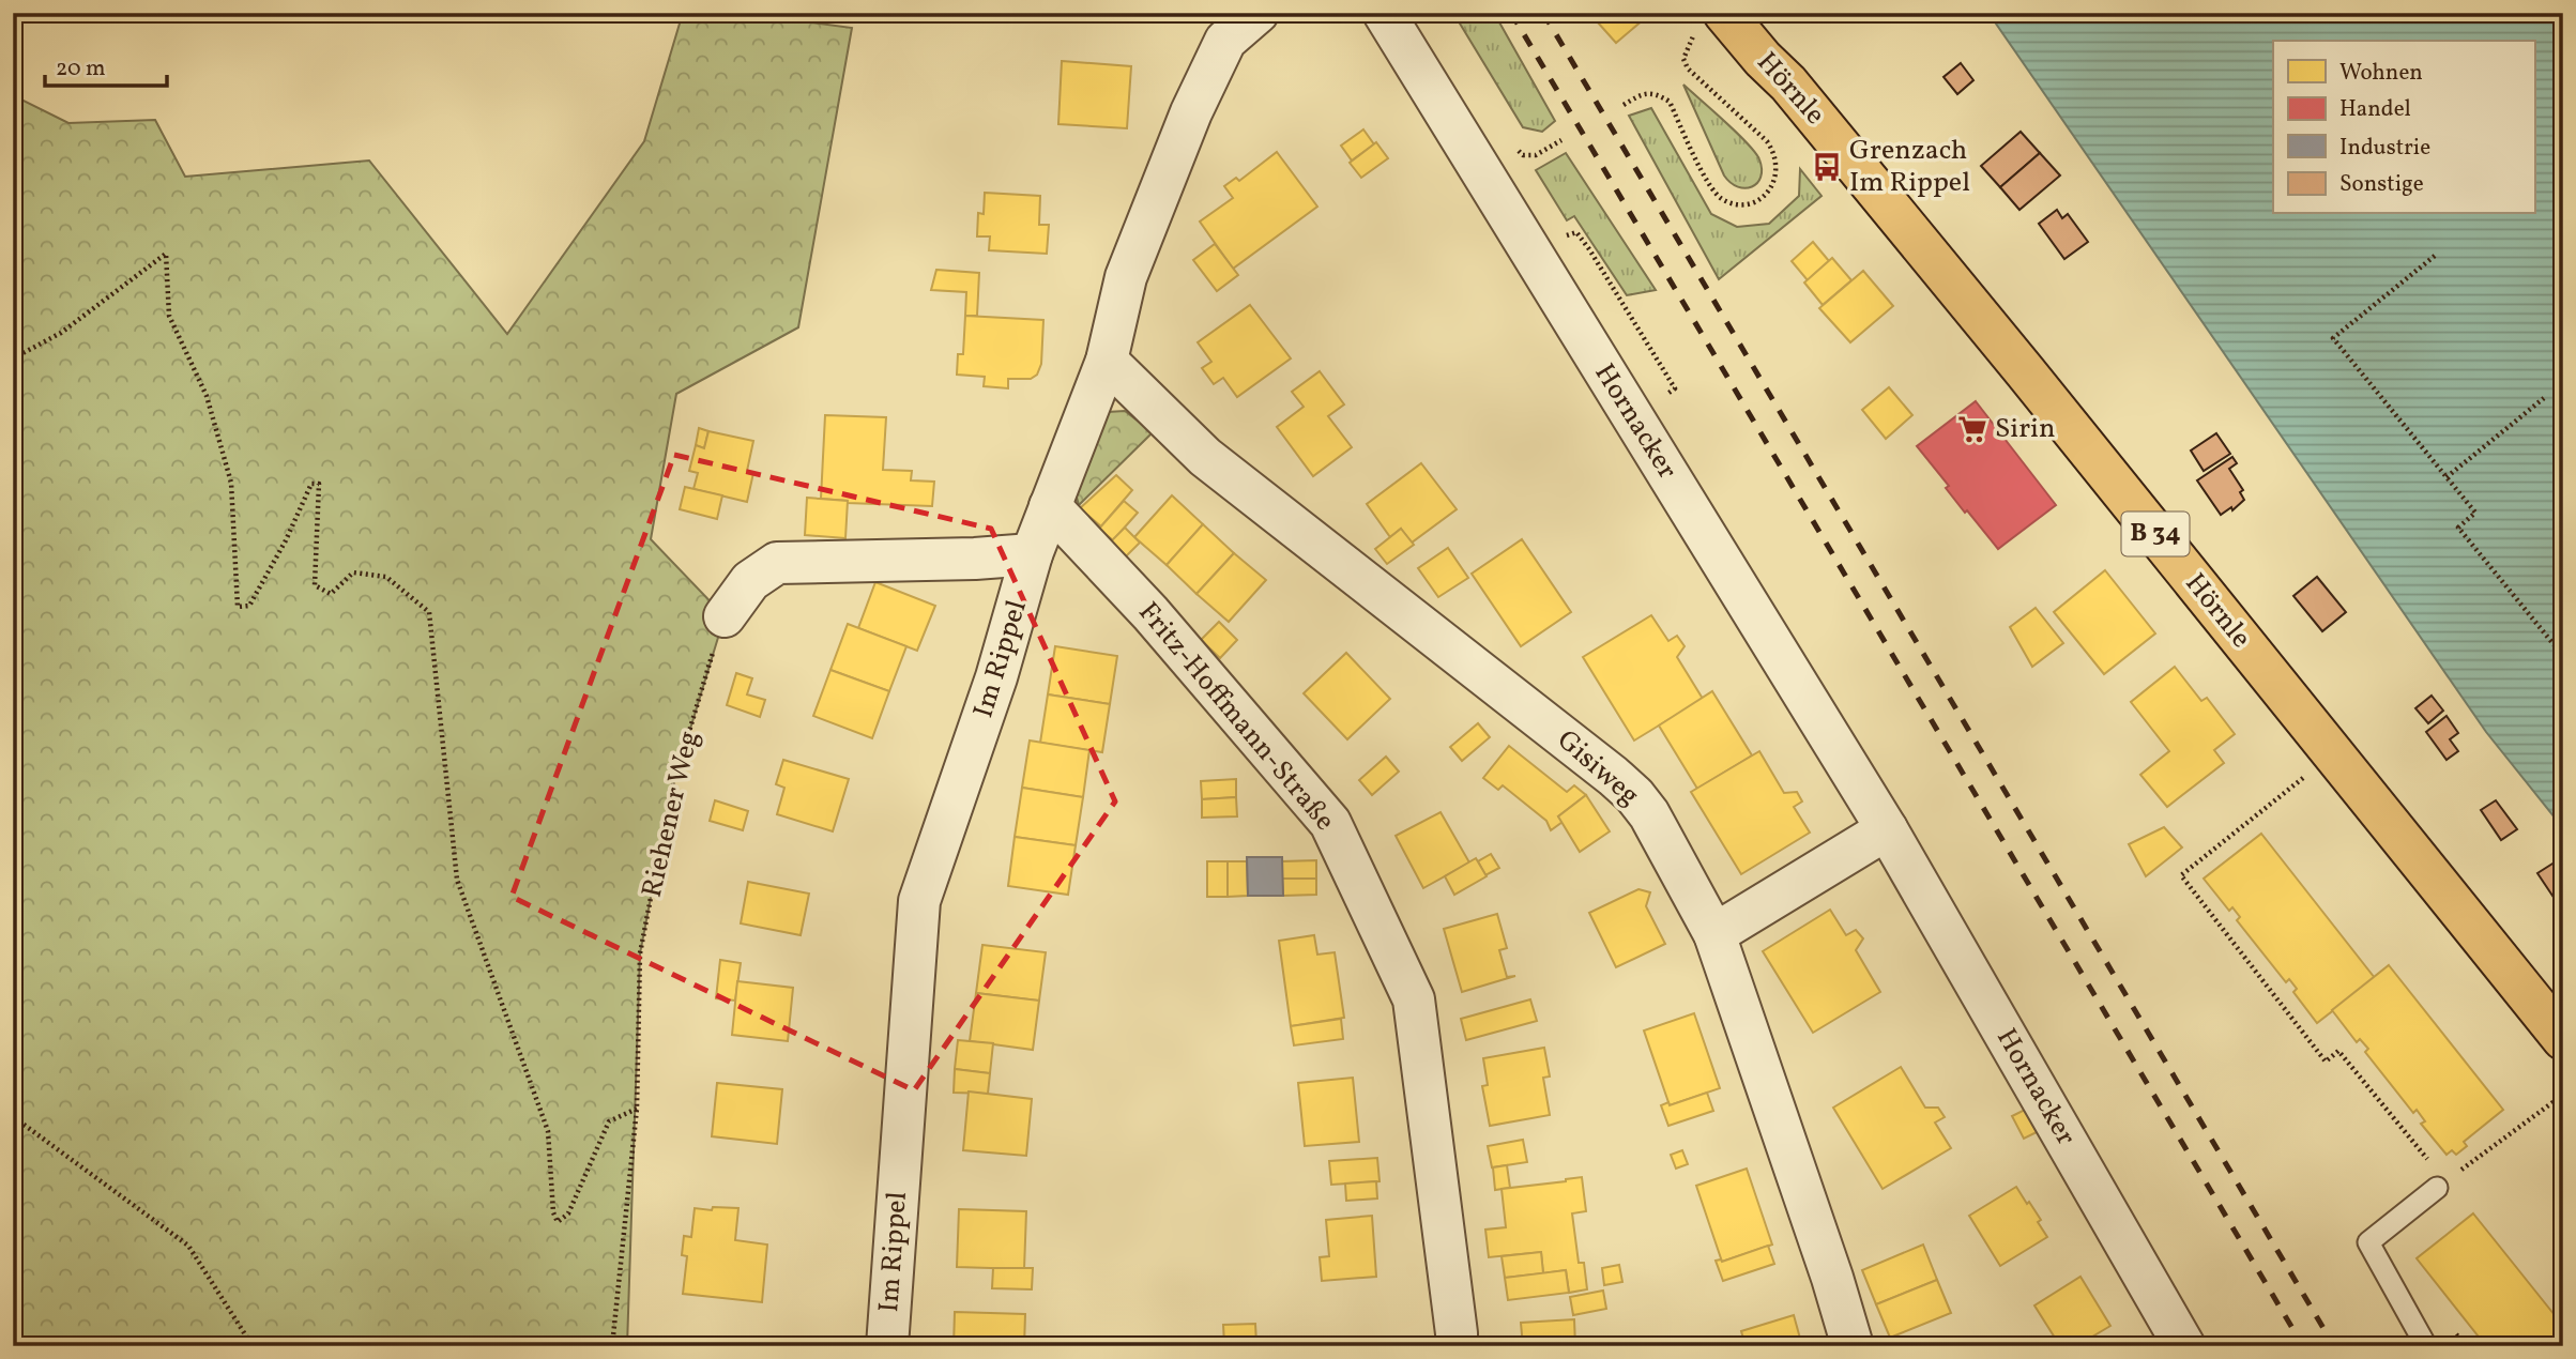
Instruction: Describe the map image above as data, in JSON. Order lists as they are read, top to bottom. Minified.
{"streets":{"main road":["Hörnle","B 34"],"street":["Hornacker","Im Rippel","Fritz-Hoffmann-Straße","Gisiweg"],"path":["Riehener Weg"]},"crossings":[["Im Rippel","Fritz-Hoffmann-Straße"],["Im Rippel","Gisiweg"]],"places":{"bus stop":["Grenzach Im Rippel"],"supermarket":["Sirin"]},"legend":["Wohnen","Handel","Industrie","Sonstige"],"scale_bar":"20 m"}
